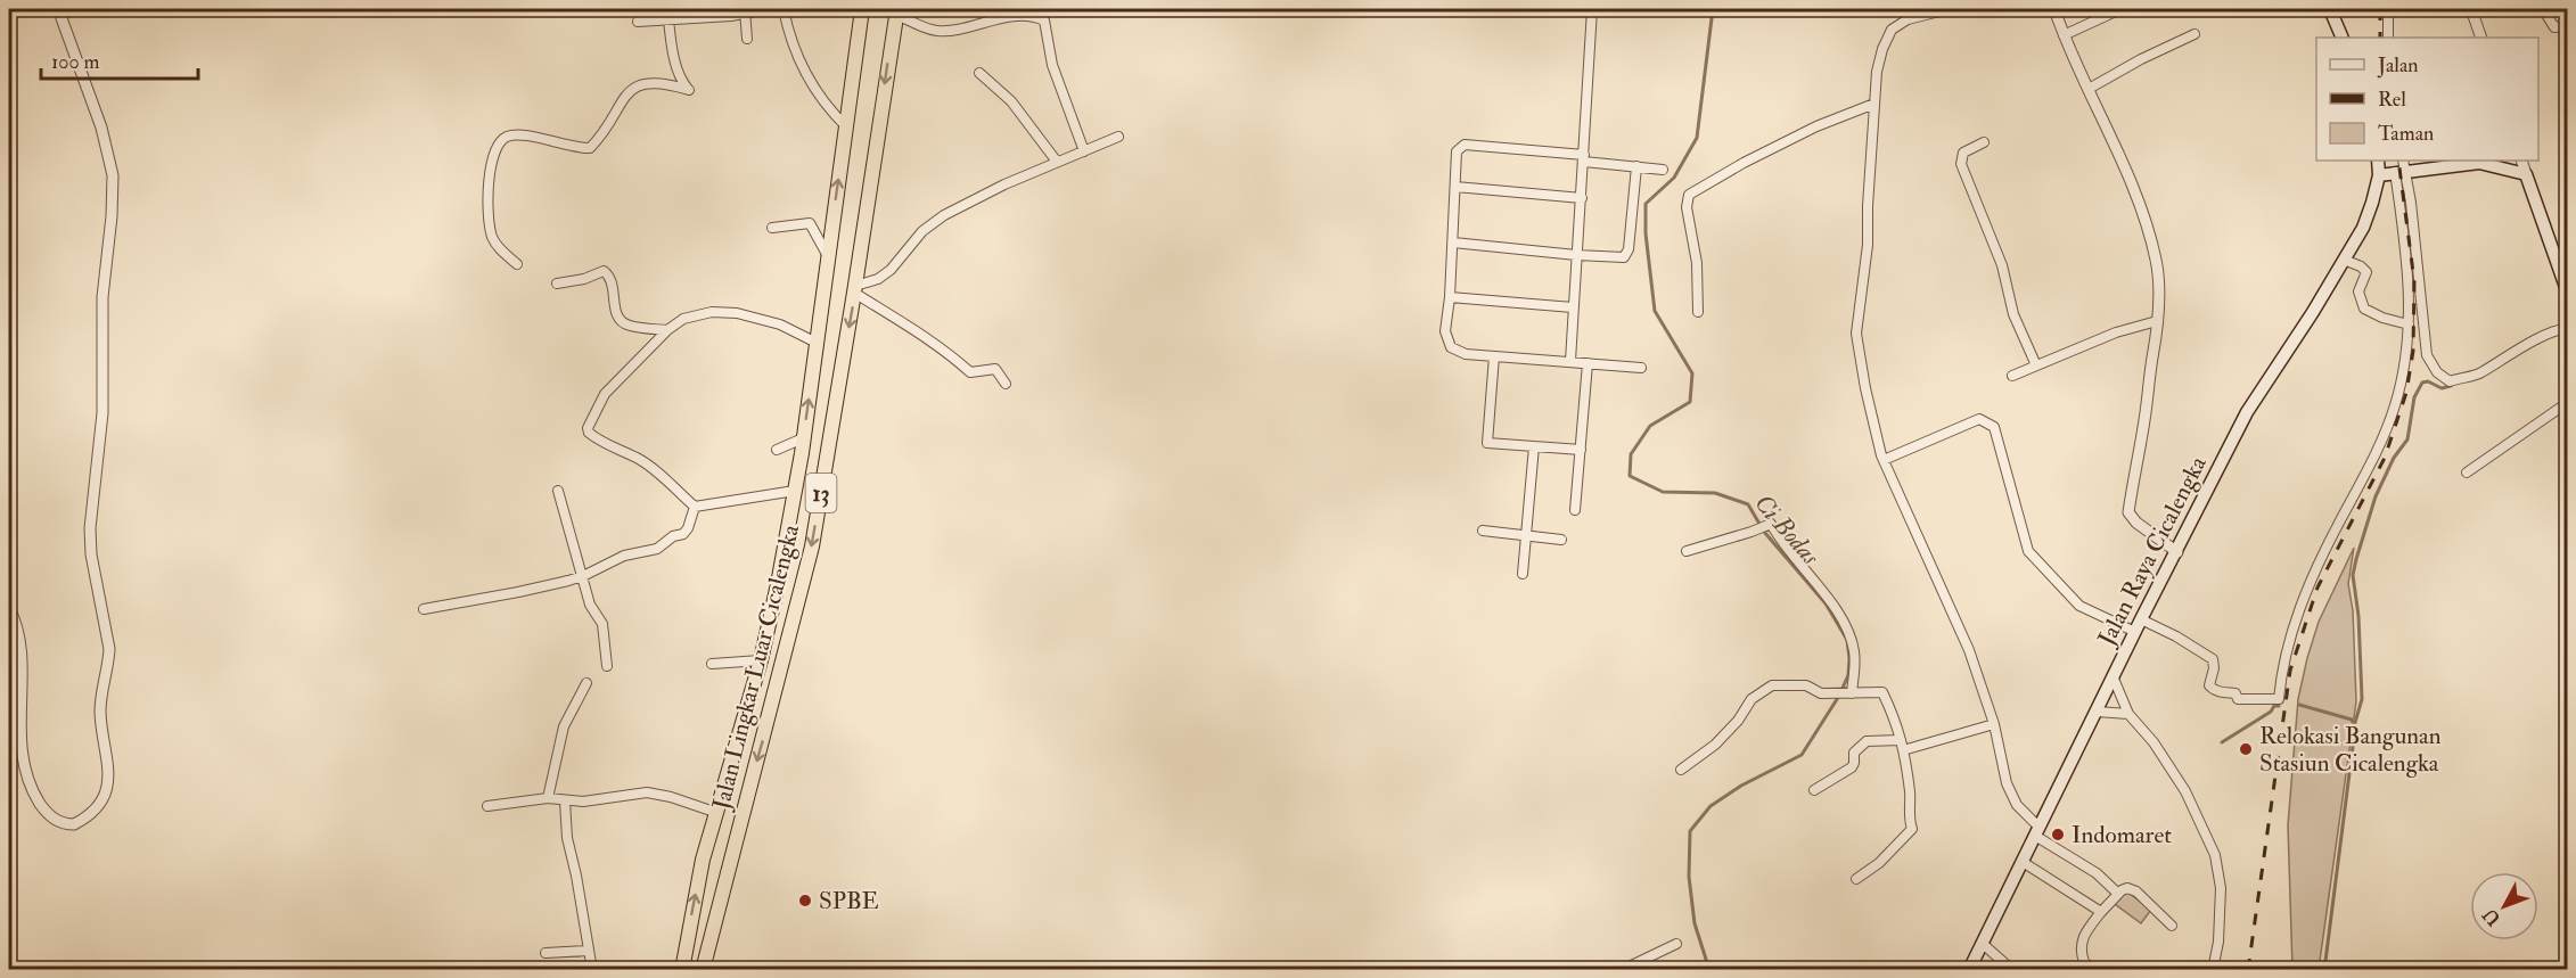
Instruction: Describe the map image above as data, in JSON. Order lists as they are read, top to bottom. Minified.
{"streets":{"highway":["13","Jalan Lingkar Luar Cicalengka"],"main road":["Jalan Raya Cicalengka"]},"water":["Ci Bodas"],"places":["Relokasi Bangunan Stasiun Cicalengka","Indomaret","SPBE"],"legend":["Jalan","Rel","Taman"],"scale_bar":"100 m","north":"bottom left"}
